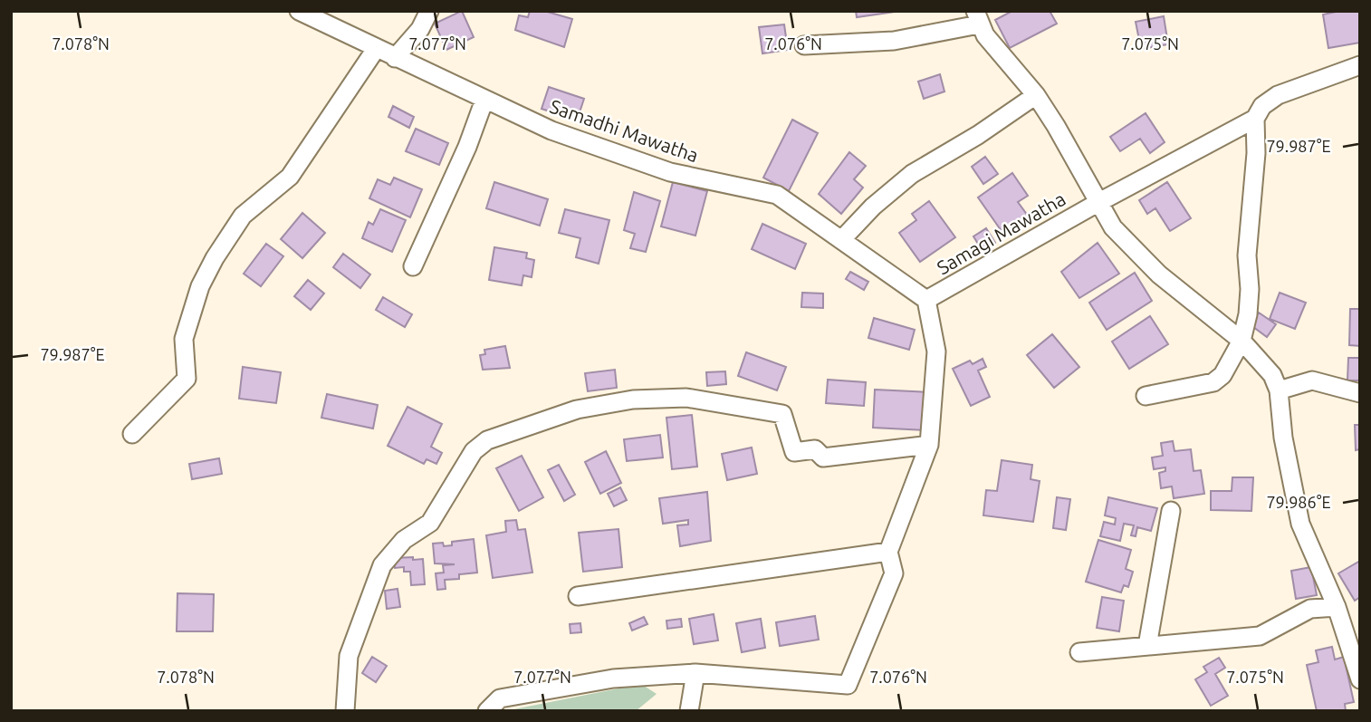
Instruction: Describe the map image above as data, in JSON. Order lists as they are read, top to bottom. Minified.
{"streets":{"street":["Samadhi Mawatha","Samagi Mawatha"]},"crossings":[["Samadhi Mawatha","Samagi Mawatha"]],"coordinates":["7.078°N","7.077°N","7.076°N","7.075°N","79.987°E","79.986°E"]}
